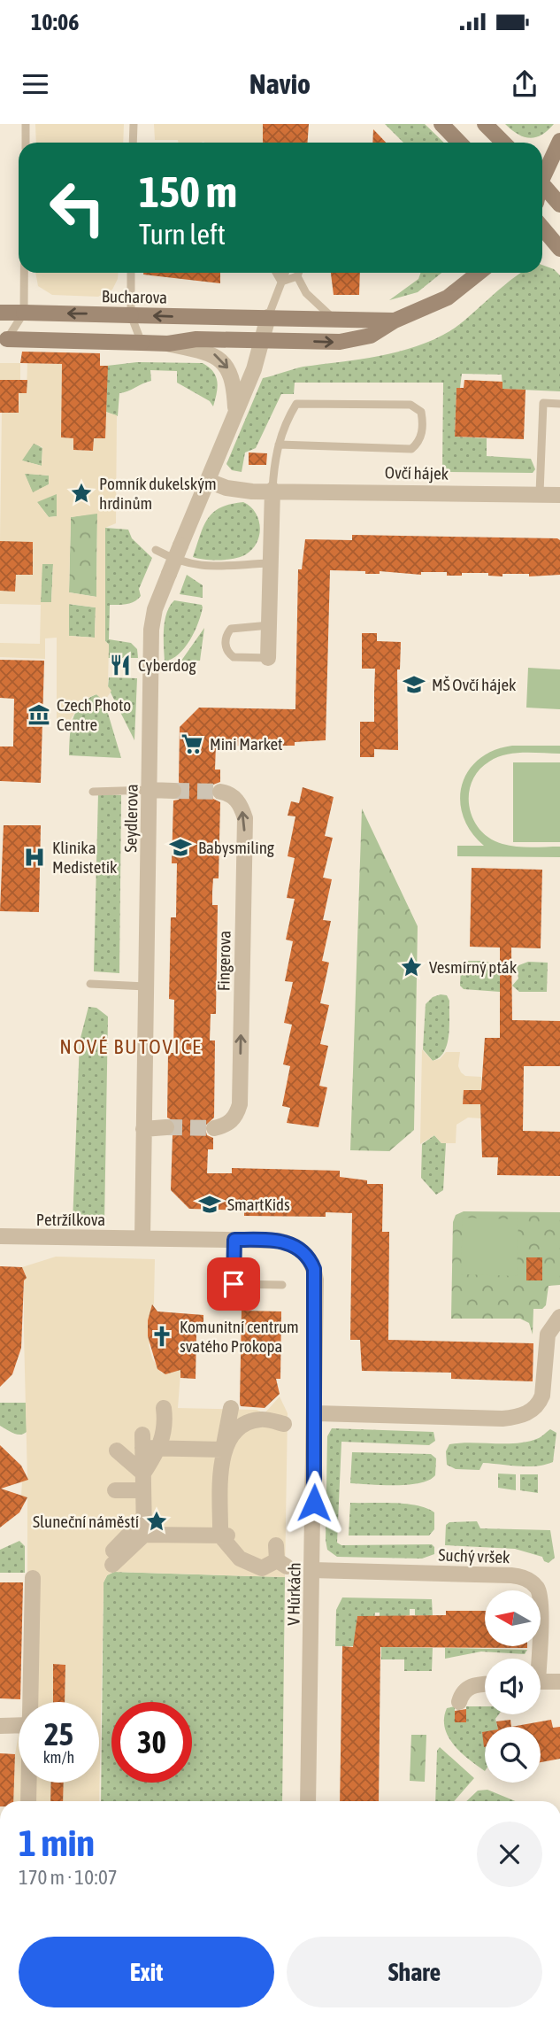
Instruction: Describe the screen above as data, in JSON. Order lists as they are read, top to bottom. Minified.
{"streets":{"main road":["Bucharova"],"street":["Ovčí hájek","Seydlerova","Fingerova","Petržílkova","Suchý vršek","V Hůrkách"]},"crossings":[["Bucharova","Seydlerova"],["Ovčí hájek","Seydlerova"],["Seydlerova","Petržílkova"],["Seydlerova","V Hůrkách"],["Petržílkova","V Hůrkách"],["Suchý vršek","V Hůrkách"]],"one_way":["Fingerova"],"districts":["NOVÉ BUTOVICE"],"places":{"place":["Pomník dukelským hrdinům","Vesmírný pták","Sluneční náměstí"],"restaurant":["Cyberdog"],"school or university":["MŠ Ovčí hájek","Babysmiling","SmartKids"],"museum":["Czech Photo Centre"],"supermarket":["Mini Market"],"hospital":["Klinika Medistetik"],"church":["Komunitní centrum svatého Prokopa"]},"north":"left","page":{"status":"10:06","header":"Navio","turn":["150 m","Turn left"],"speed":"25 km/h","limit":"30","heading":["1 min","170 m · 10:07"],"buttons":["Exit","Share"]}}
